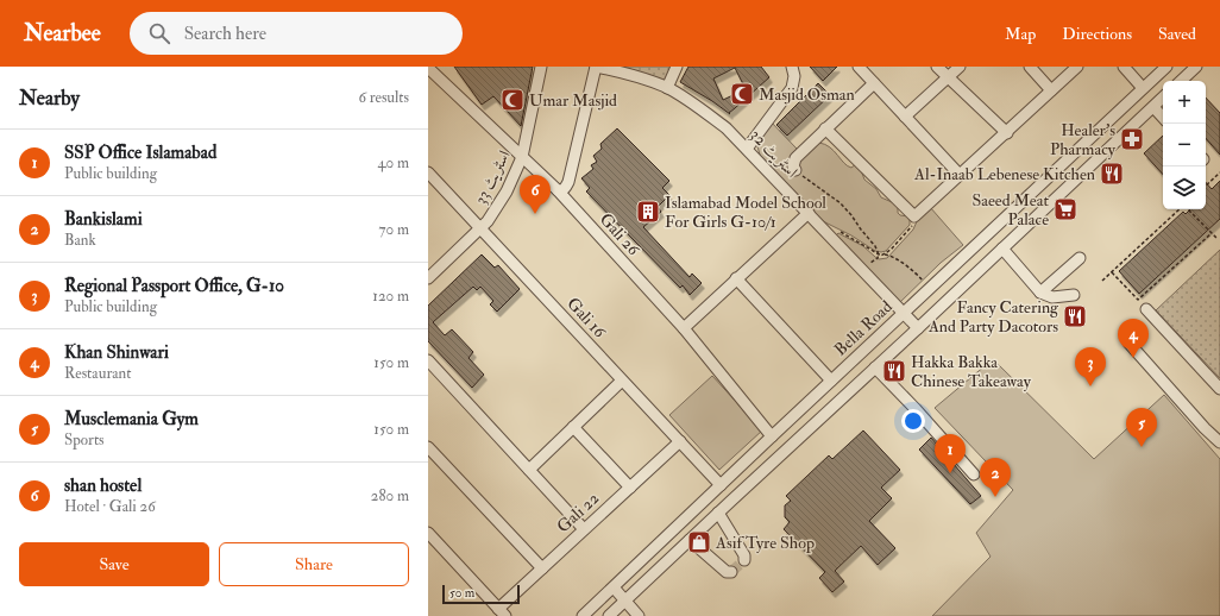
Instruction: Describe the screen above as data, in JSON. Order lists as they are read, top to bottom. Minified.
{"streets":{"street":["اسٹریٹ 32","اسٹریٹ 33","Gali 26","Gali 16","Bella Road","Gali 22"]},"crossings":[["اسٹریٹ 32","Bella Road"],["اسٹریٹ 33","Gali 26"],["اسٹریٹ 33","Gali 16"],["Gali 26","Bella Road"],["Gali 16","Bella Road"],["Gali 16","Gali 22"]],"places":{"mosque":["Masjid Osman","Umar Masjid"],"pharmacy":["Healer’s Pharmacy"],"restaurant":["Al-Inaab Lebenese Kitchen","Fancy Catering And Party Dacotors","Hakka Bakka Chinese Takeaway"],"supermarket":["Saeed Meat Palace"],"building":["Islamabad Model School For Girls G-10/1"],"shop":["Asif Tyre Shop"]},"scale_bar":"50 m","page":{"header":"Nearbee","search":"Search here","nav":["Map","Directions","Saved"],"heading":["Nearby","6 results"],"map_buttons":["+","−"],"list":[{"mark":"1","name":"SSP Office Islamabad","note":"Public building","value":"40 m"},{"mark":"2","name":"Bankislami","note":"Bank","value":"70 m"},{"mark":"3","name":"Regional Passport Office, G-10","note":"Public building","value":"120 m"},{"mark":"4","name":"Khan Shinwari","note":"Restaurant","value":"150 m"},{"mark":"5","name":"Musclemania Gym","note":"Sports","value":"150 m"},{"mark":"6","name":"shan hostel","note":"Hotel · Gali 26","value":"280 m"}],"pins":["6","4","3","5","1","2"],"buttons":["Save","Share"],"scale":"50 m"}}
